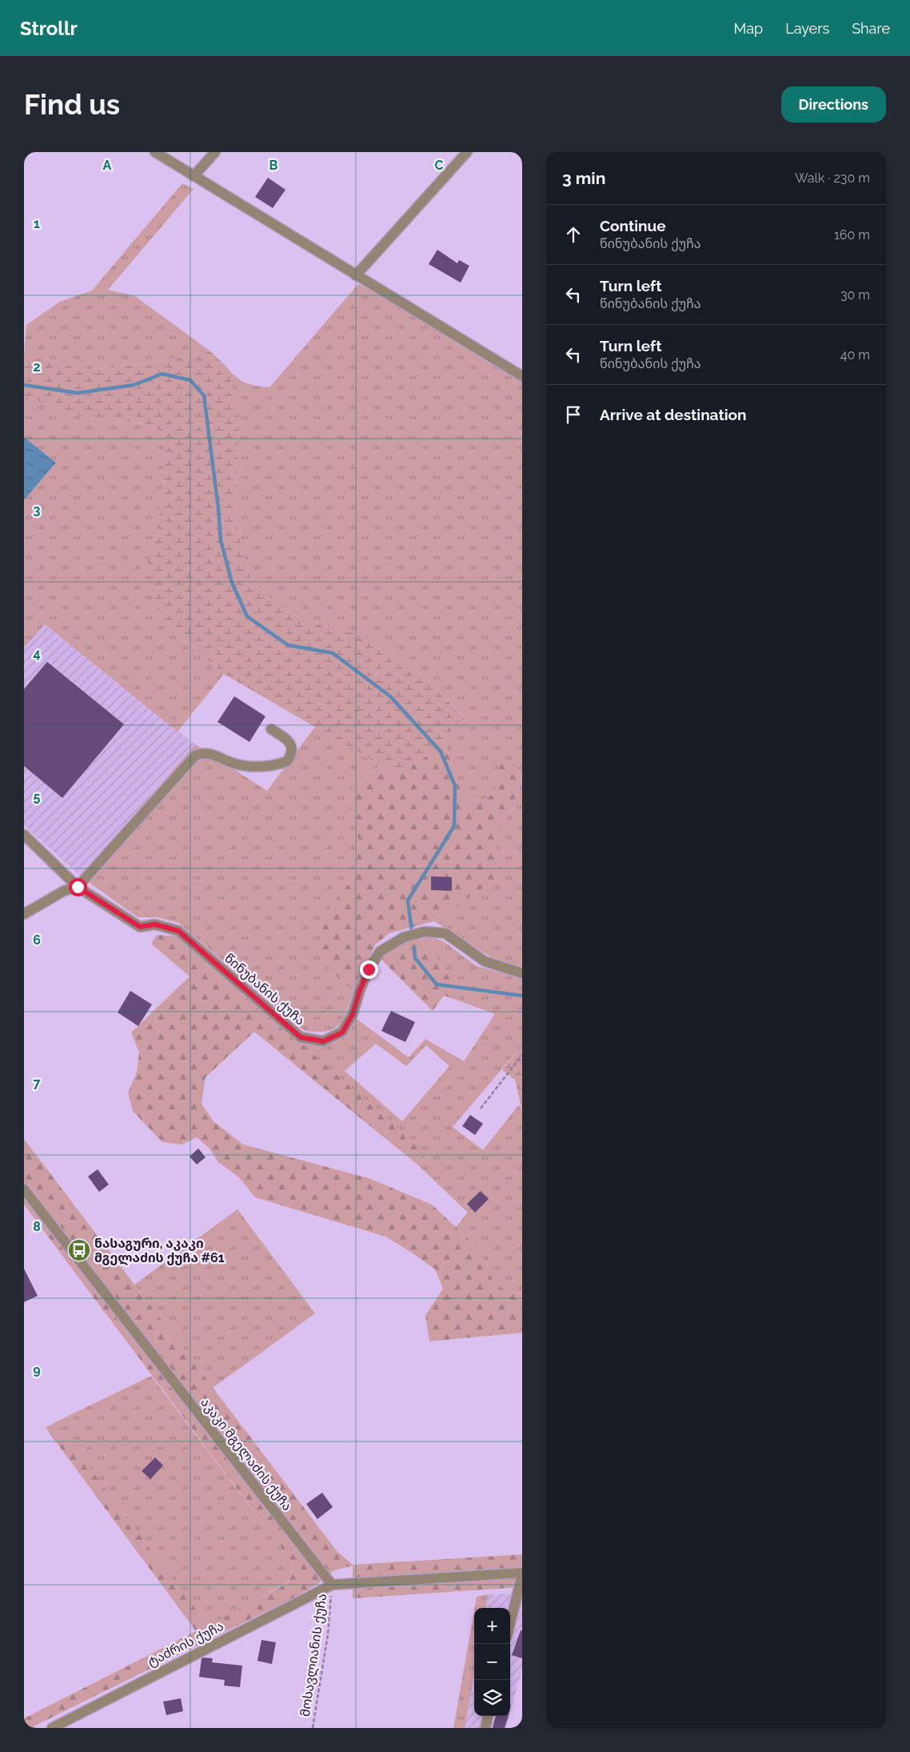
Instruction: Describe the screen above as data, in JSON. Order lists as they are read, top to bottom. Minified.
{"streets":{"street":["წინუბანის ქუჩა","აკაკი მგელაძის ქუჩა","ტაძრის ქუჩა"],"path":["მოსავლიანის ქუჩა"]},"crossings":[["აკაკი მგელაძის ქუჩა","ტაძრის ქუჩა"],["აკაკი მგელაძის ქუჩა","მოსავლიანის ქუჩა"],["ტაძრის ქუჩა","მოსავლიანის ქუჩა"]],"places":{"bus stop":["ნასაგური, აკაკი მგელაძის ქუჩა #61"]},"page":{"header":"Strollr","nav":["Map","Layers","Share"],"buttons":"Directions","title":"Find us","heading":["3 min","Walk · 230 m"],"list":[["Continue","წინუბანის ქუჩა","160 m"],["Turn left","წინუბანის ქუჩა","30 m"],["Turn left","წინუბანის ქუჩა","40 m"],"Arrive at destination"],"map_buttons":["+","−"]},"grid":{"columns":["A","B","C"],"rows":["1","2","3","4","5","6","7","8","9"]}}
